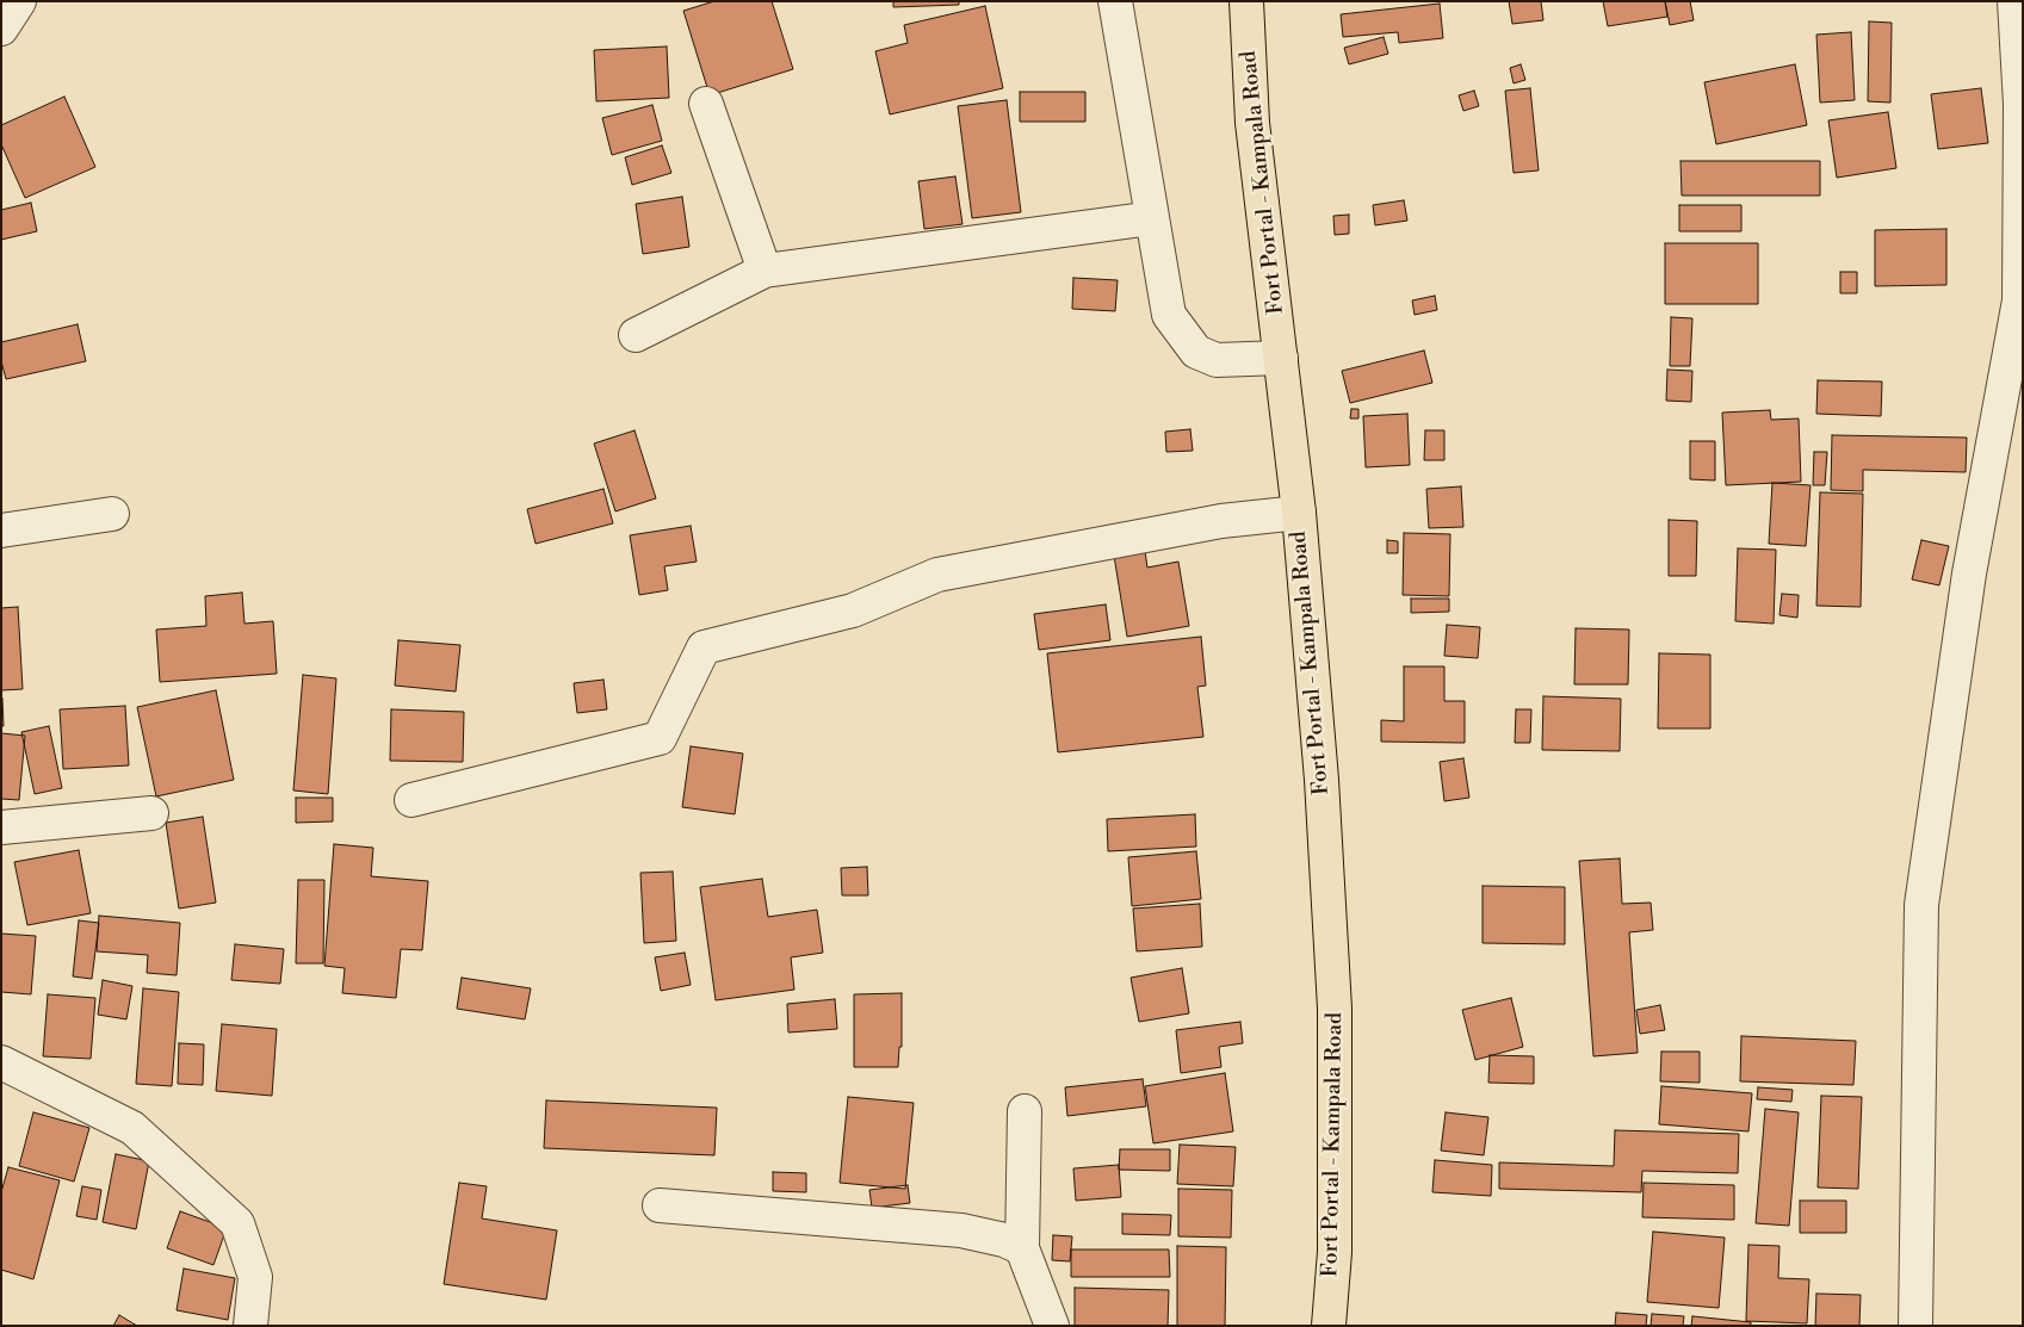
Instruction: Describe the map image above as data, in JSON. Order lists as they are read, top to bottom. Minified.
{"streets":{"main road":["Fort Portal - Kampala Road"]}}
